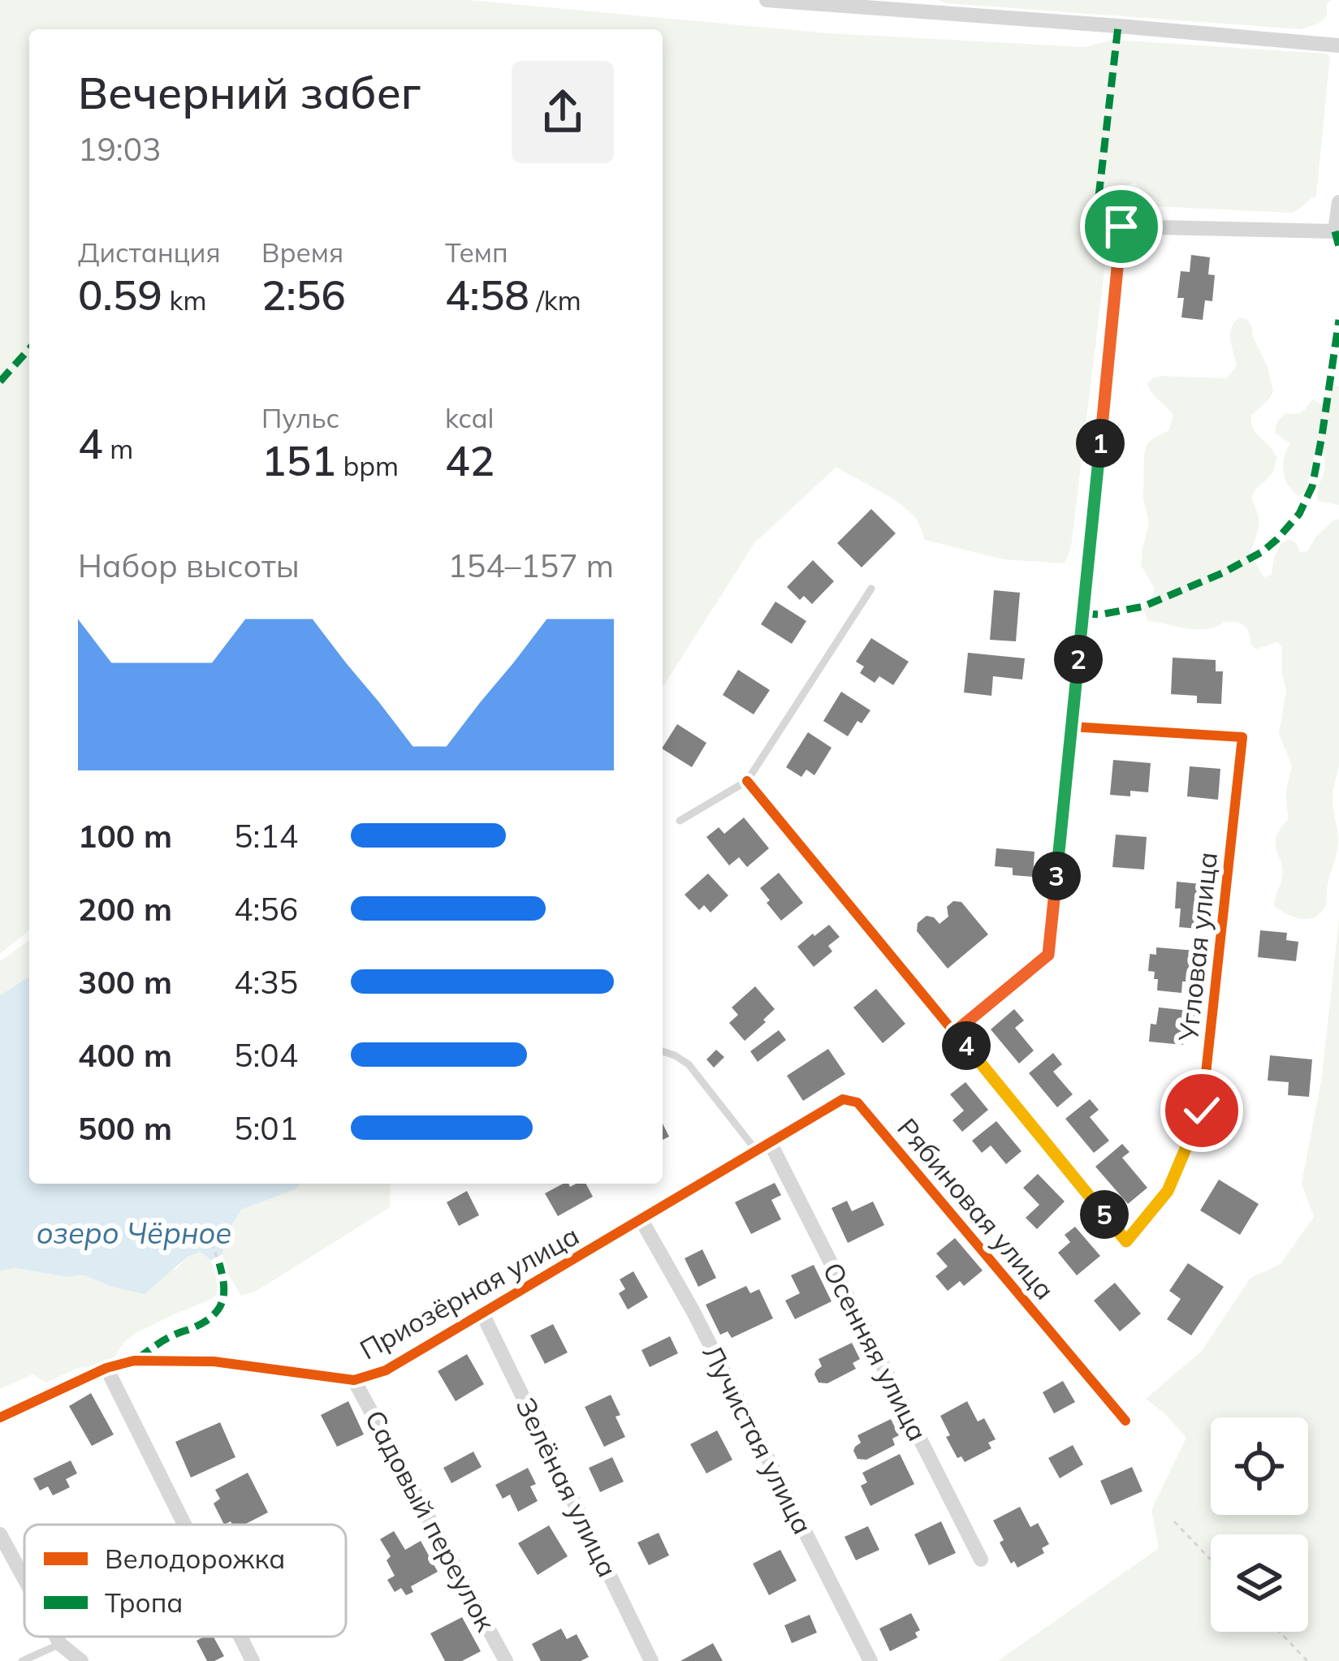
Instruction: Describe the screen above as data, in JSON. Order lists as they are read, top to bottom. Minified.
{"streets":{"street":["Угловая улица","Рябиновая улица","Приозёрная улица","Осенняя улица","Лучистая улица","Зелёная улица","Садовый переулок"]},"crossings":[["Рябиновая улица","Приозёрная улица"],["Рябиновая улица","Осенняя улица"],["Приозёрная улица","Осенняя улица"],["Приозёрная улица","Лучистая улица"],["Приозёрная улица","Зелёная улица"],["Приозёрная улица","Садовый переулок"]],"water":["озеро Чёрное"],"legend":["Велодорожка","Тропа"],"page":{"heading":["Вечерний забег","19:03"],"stats":[["Дистанция","0.59 km"],["Время","2:56"],["Темп","4:58 /km"],["4 m"],["Пульс","151 bpm"],["kcal","42"]],"pins":["1","2","3","4","5"],"chart":["Набор высоты","154–157 m"],"list":[{"name":"100 m","note":"5:14"},{"name":"200 m","note":"4:56"},{"name":"300 m","note":"4:35"},{"name":"400 m","note":"5:04"},{"name":"500 m","note":"5:01"}]}}
